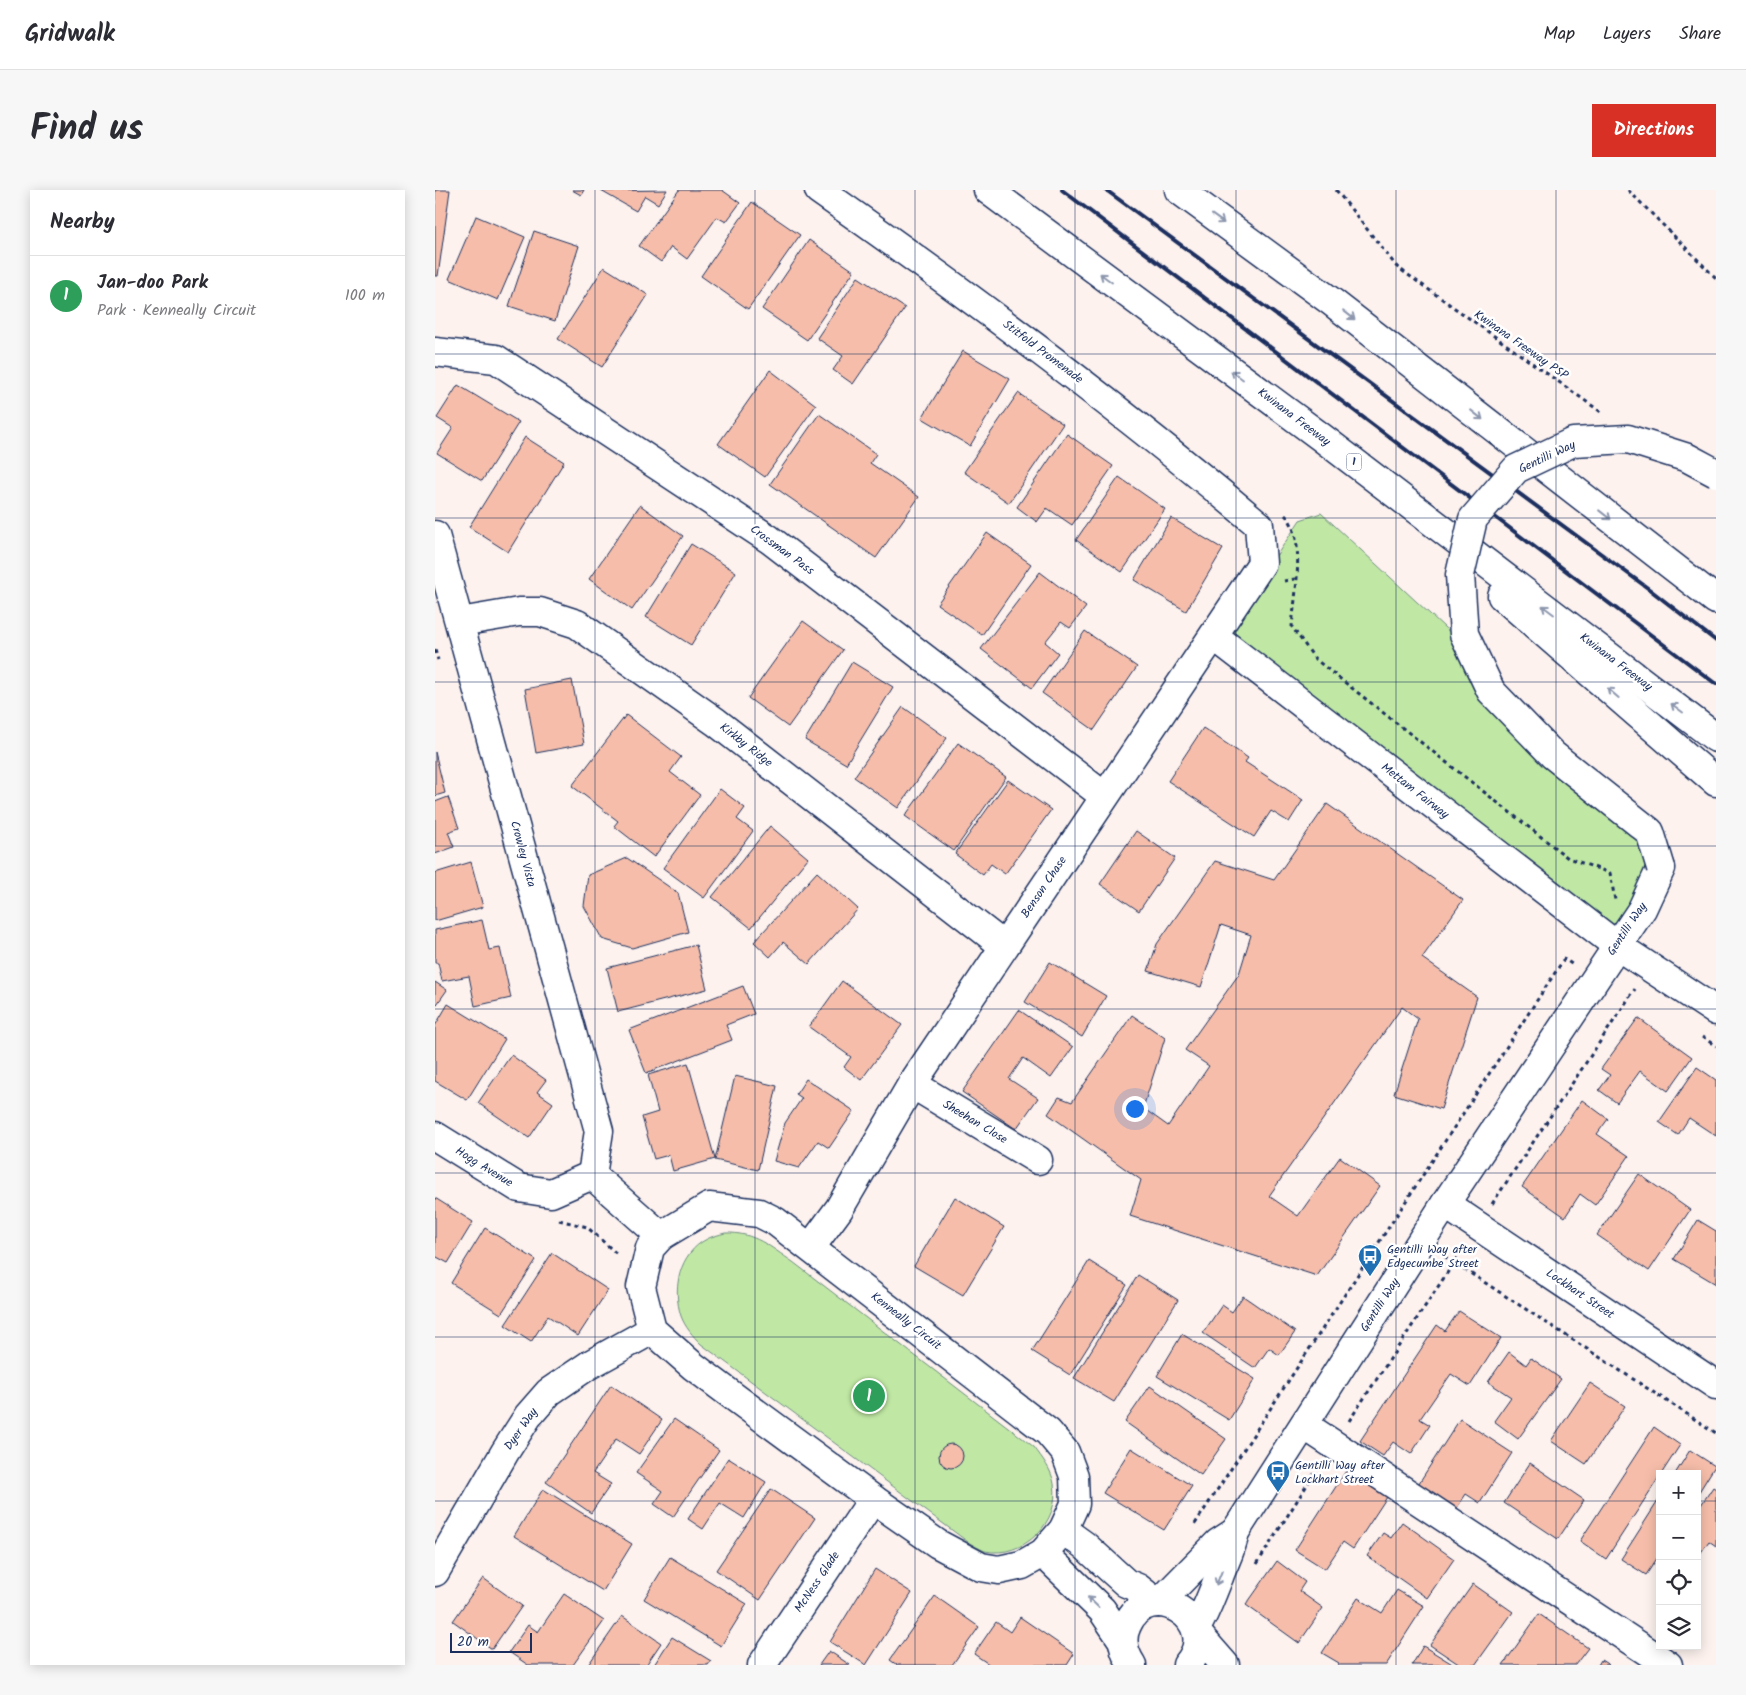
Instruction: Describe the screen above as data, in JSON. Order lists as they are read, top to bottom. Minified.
{"streets":{"main road":["Stitfold Promenade","Kwinana Freeway","Gentilli Way","1","Crossman Pass","Kirkby Ridge","Mettam Fairway","Crowley Vista","Benson Chase","Sheehan Close","Hogg Avenue","Lockhart Street","Kenneally Circuit","Dyer Way","McNess Glade"],"path":["Kwinana Freeway PSP"]},"crossings":[["Stitfold Promenade","Benson Chase"],["Kwinana Freeway","1"],["Gentilli Way","Mettam Fairway"],["Gentilli Way","Lockhart Street"],["Crossman Pass","Benson Chase"],["Kirkby Ridge","Crowley Vista"],["Kirkby Ridge","Benson Chase"],["Mettam Fairway","Benson Chase"],["Crowley Vista","Hogg Avenue"],["Benson Chase","Sheehan Close"],["Benson Chase","Kenneally Circuit"],["Kenneally Circuit","Dyer Way"],["Kenneally Circuit","McNess Glade"]],"places":{"bus stop":["Gentilli Way after Edgecumbe Street","Gentilli Way after Lockhart Street"]},"scale_bar":"20 m","page":{"header":"Gridwalk","nav":["Map","Layers","Share"],"title":"Find us","buttons":"Directions","heading":"Nearby","list":[{"mark":"1","name":"Jan-doo Park","note":"Park · Kenneally Circuit","value":"100 m"}],"pins":"1","map_buttons":["+","−"],"scale":"20 m"}}
